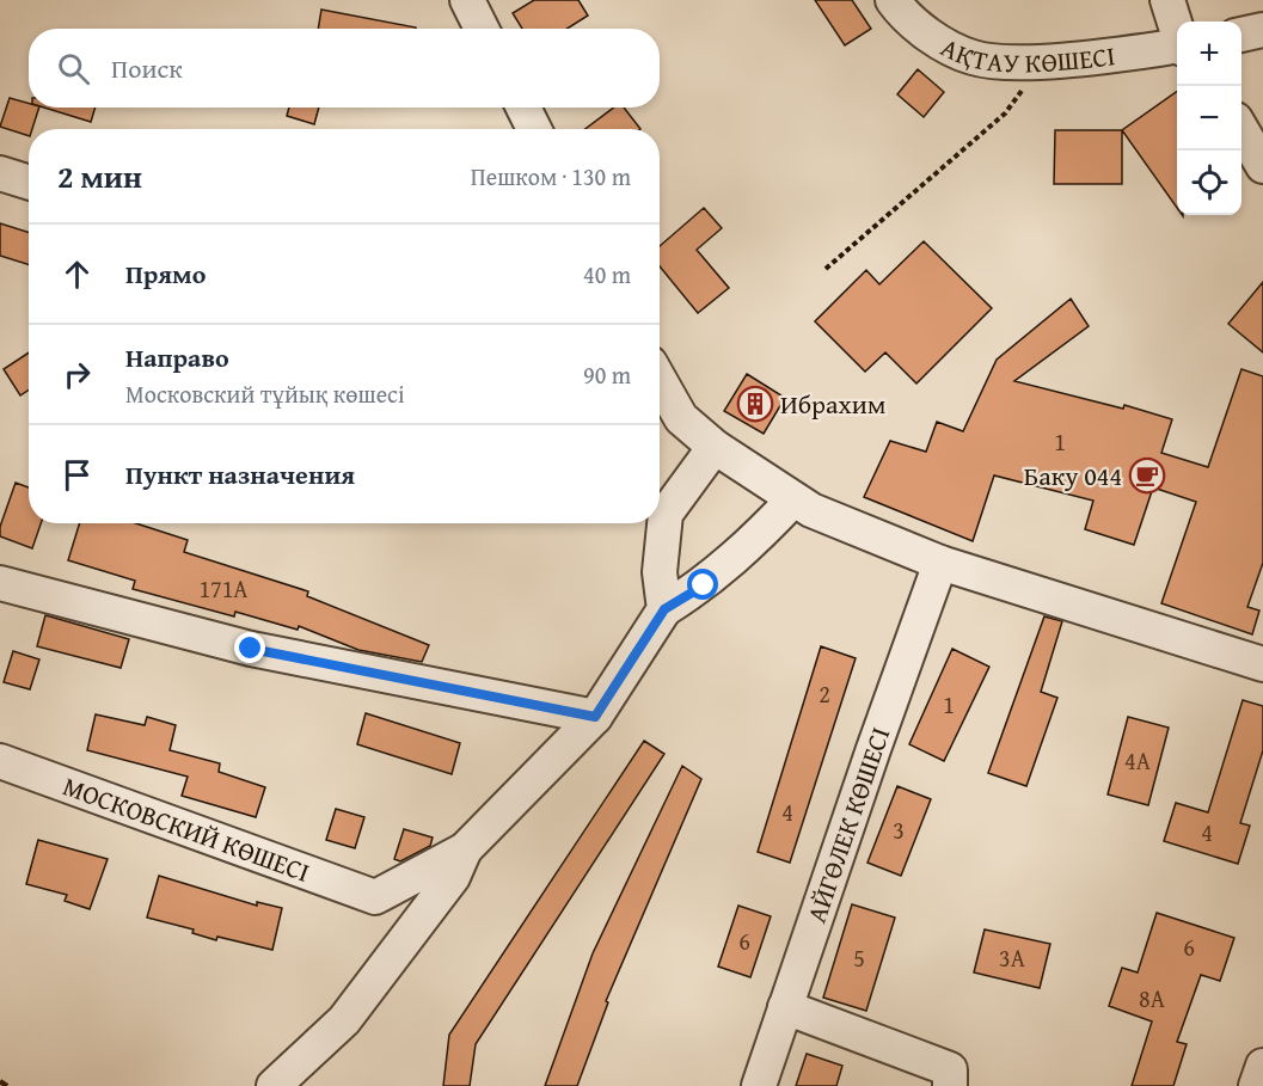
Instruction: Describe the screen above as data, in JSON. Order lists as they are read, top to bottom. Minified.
{"streets":{"street":["АҚТАУ КӨШЕСІ","АЙГӨЛЕК КӨШЕСІ","МОСКОВСКИЙ КӨШЕСІ"]},"places":{"building":["Ибрахим"],"cafe":["Баку 044"]},"house_numbers":["1","171А","2","1","4А","4","3","4","6","6","5","3А","8А"],"page":{"map_buttons":["+","−"],"search":"Поиск","heading":["2 мин","Пешком · 130 m"],"list":[["Прямо","40 m"],["Направо","Московский тұйық көшесі","90 m"],"Пункт назначения"]}}
